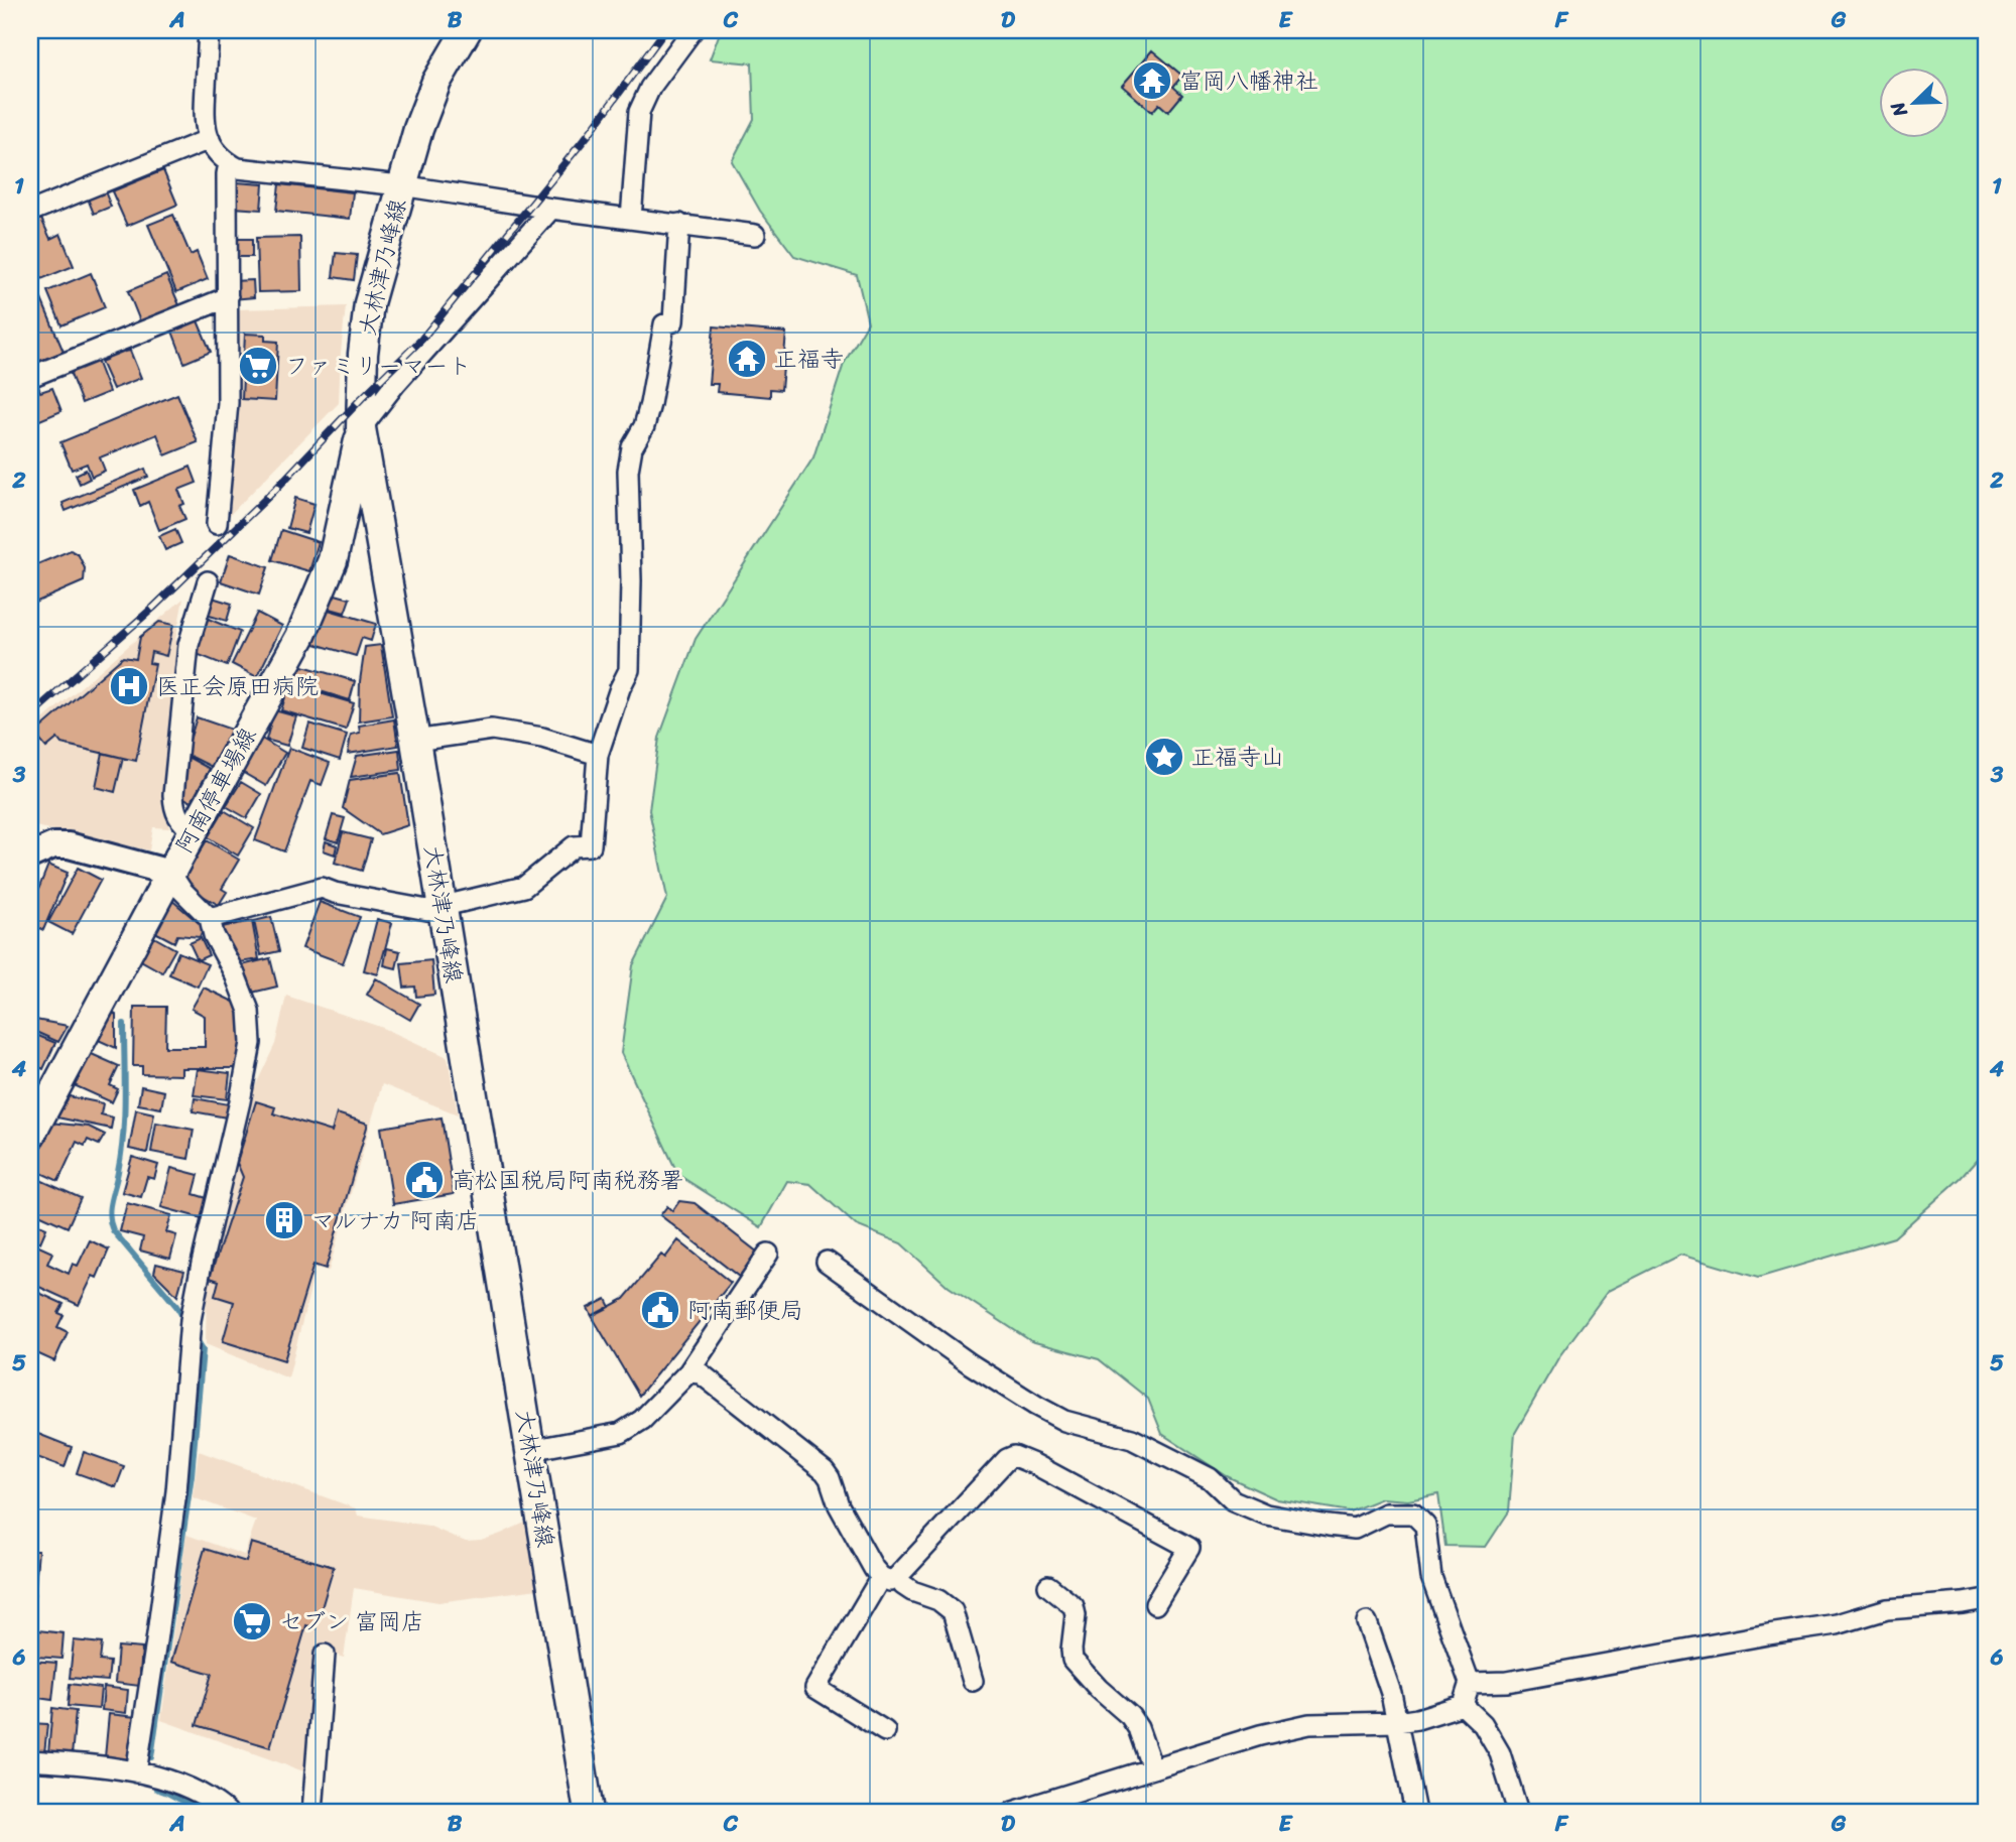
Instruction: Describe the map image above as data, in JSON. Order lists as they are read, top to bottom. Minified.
{"streets":{"main road":["大林津乃峰線","阿南停車場線"]},"crossings":[["大林津乃峰線","阿南停車場線"]],"places":{"temple":["富岡八幡神社","正福寺"],"supermarket":["ファミリーマート","セブン 富岡店"],"hospital":["医正会原田病院"],"place":["正福寺山"],"public building":["高松国税局阿南税務署","阿南郵便局"],"building":["マルナカ 阿南店"]},"north":"bottom left","grid":{"columns":["A","B","C","D","E","F","G"],"rows":["1","2","3","4","5","6"]}}
